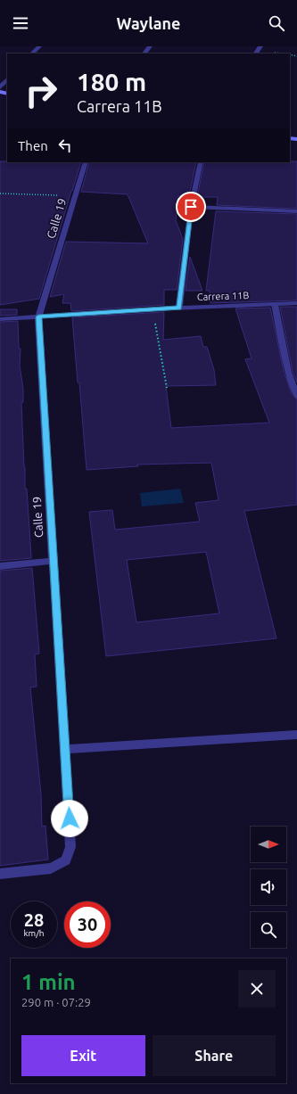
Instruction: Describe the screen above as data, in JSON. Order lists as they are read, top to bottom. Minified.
{"streets":{"street":["Calle 19","Carrera 11B"]},"crossings":[["Calle 19","Carrera 11B"]],"north":"right","page":{"header":"Waylane","turn":["180 m","Carrera 11B"],"then":"Then","speed":"28 km/h","limit":"30","heading":["1 min","290 m · 07:29"],"buttons":["Exit","Share"]}}
